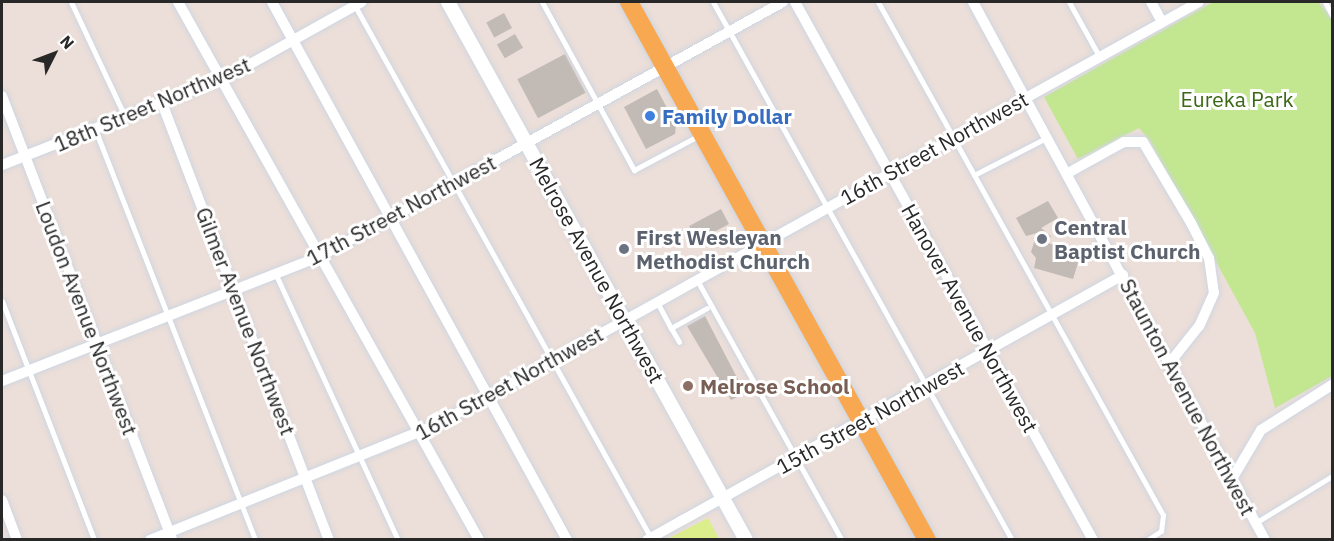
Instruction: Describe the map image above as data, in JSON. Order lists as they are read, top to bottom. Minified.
{"streets":{"street":["18th Street Northwest","16th Street Northwest","17th Street Northwest","Melrose Avenue Northwest","Loudon Avenue Northwest","Hanover Avenue Northwest","Gilmer Avenue Northwest","Staunton Avenue Northwest","15th Street Northwest"]},"crossings":[["18th Street Northwest","Loudon Avenue Northwest"],["18th Street Northwest","Gilmer Avenue Northwest"],["16th Street Northwest","Melrose Avenue Northwest"],["16th Street Northwest","Loudon Avenue Northwest"],["16th Street Northwest","Hanover Avenue Northwest"],["16th Street Northwest","Gilmer Avenue Northwest"],["16th Street Northwest","Staunton Avenue Northwest"],["17th Street Northwest","Melrose Avenue Northwest"],["17th Street Northwest","Loudon Avenue Northwest"],["17th Street Northwest","Gilmer Avenue Northwest"],["Melrose Avenue Northwest","15th Street Northwest"],["Hanover Avenue Northwest","15th Street Northwest"],["Staunton Avenue Northwest","15th Street Northwest"]],"parks":["Eureka Park"],"places":["Family Dollar","Central Baptist Church","First Wesleyan Methodist Church","Melrose School"],"north":"top right"}
